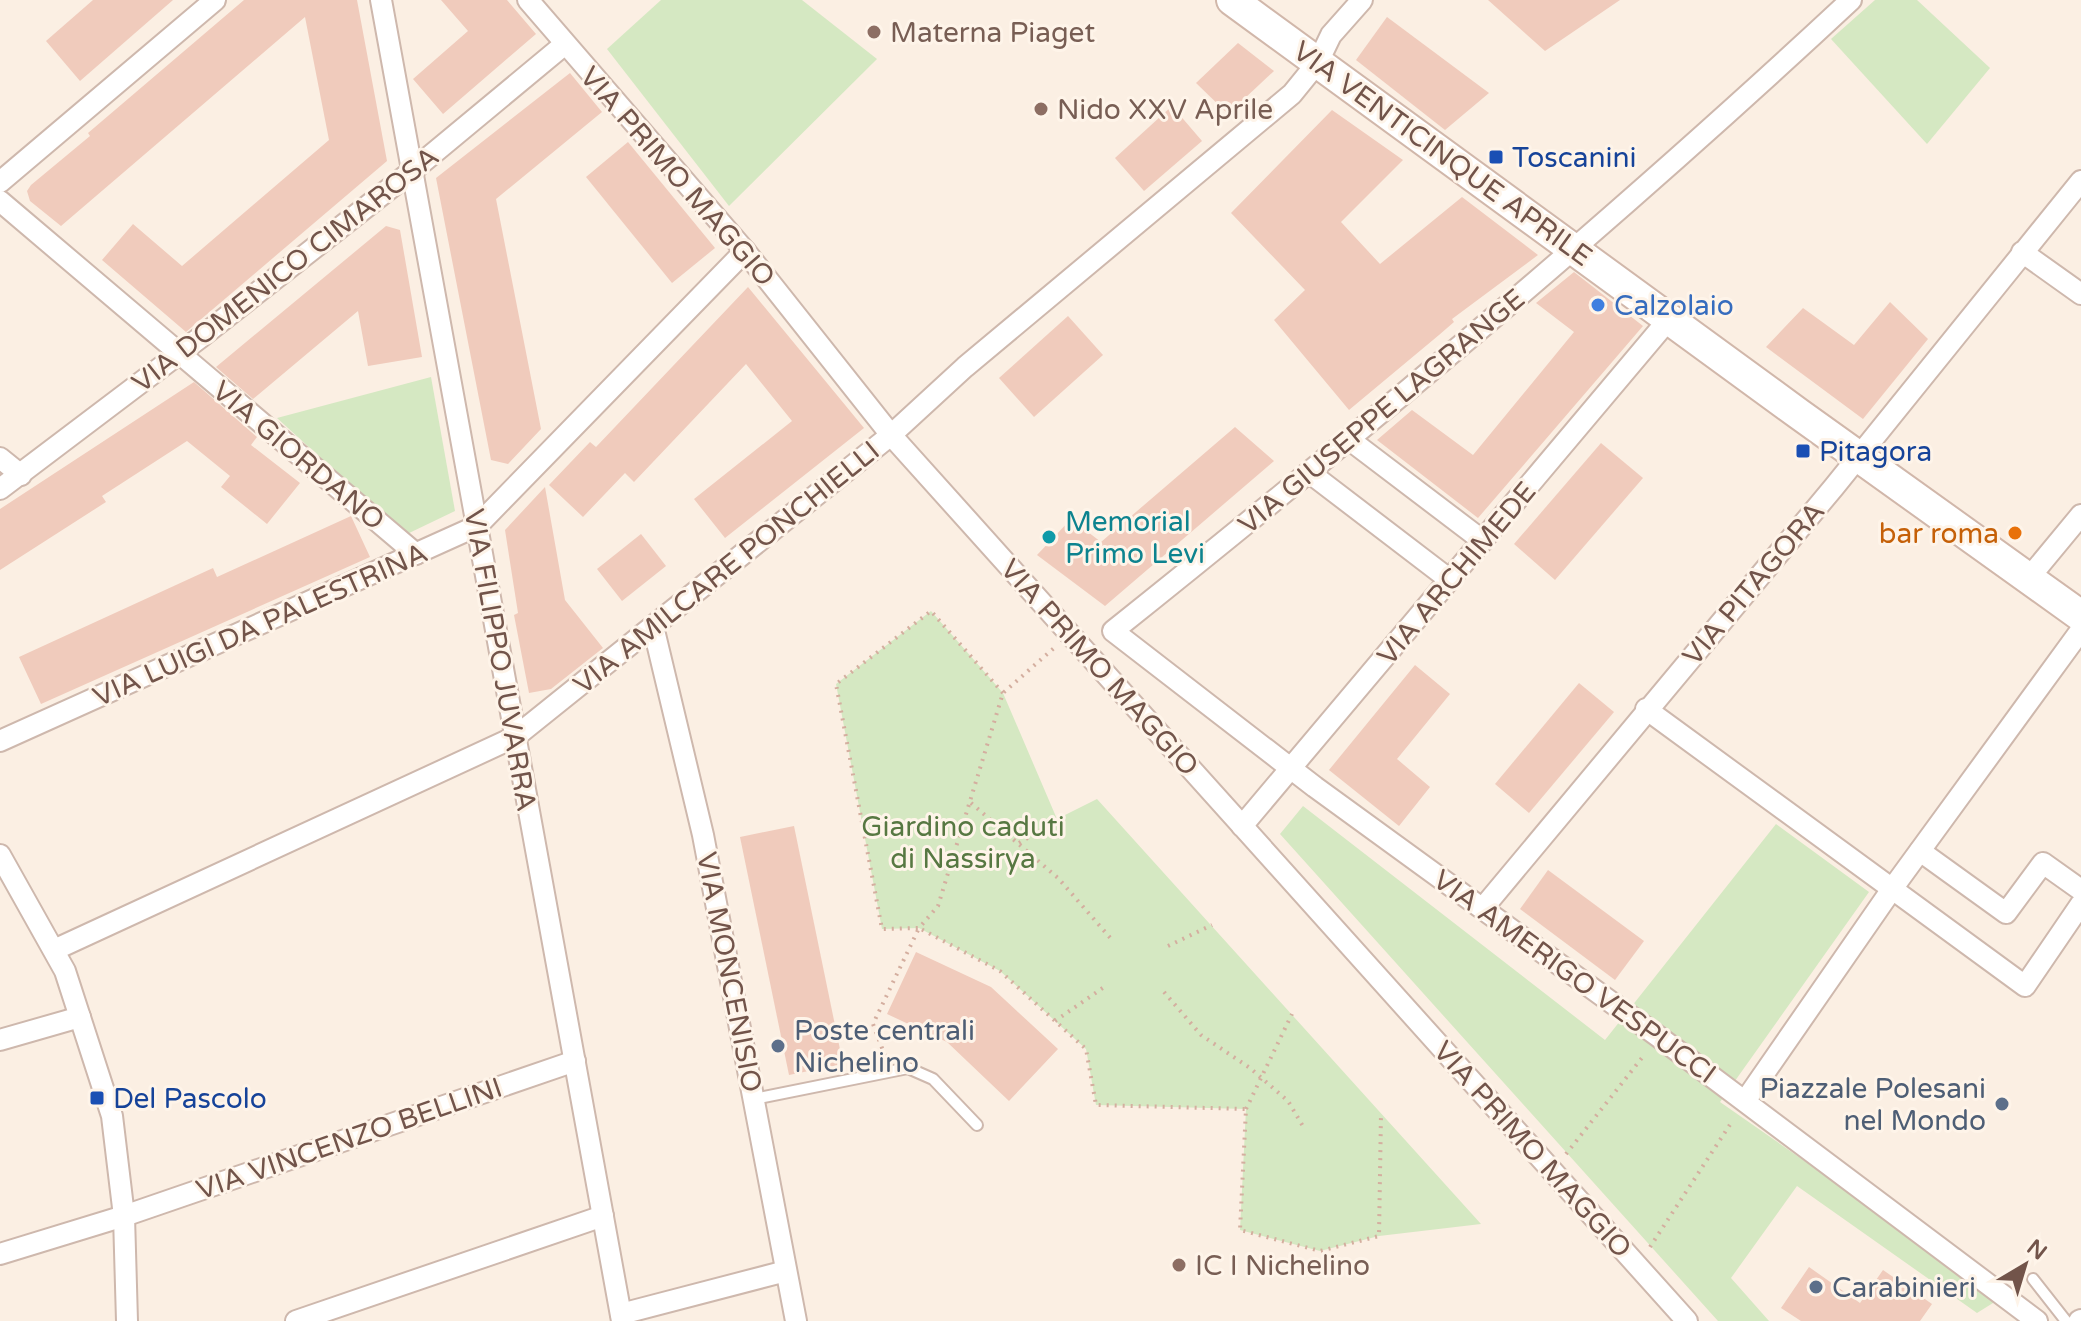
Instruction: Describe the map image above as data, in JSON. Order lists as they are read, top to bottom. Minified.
{"streets":{"street":["VIA VENTICINQUE APRILE","VIA PRIMO MAGGIO","VIA DOMENICO CIMAROSA","VIA GIUSEPPE LAGRANGE","VIA GIORDANO","VIA AMILCARE PONCHIELLI","VIA ARCHIMEDE","VIA PITAGORA","VIA LUIGI DA PALESTRINA","VIA FILIPPO JUVARRA","VIA MONCENISIO","VIA AMERIGO VESPUCCI","VIA VINCENZO BELLINI"]},"crossings":[["VIA VENTICINQUE APRILE","VIA GIUSEPPE LAGRANGE"],["VIA VENTICINQUE APRILE","VIA AMILCARE PONCHIELLI"],["VIA VENTICINQUE APRILE","VIA ARCHIMEDE"],["VIA VENTICINQUE APRILE","VIA PITAGORA"],["VIA PRIMO MAGGIO","VIA DOMENICO CIMAROSA"],["VIA PRIMO MAGGIO","VIA AMILCARE PONCHIELLI"],["VIA PRIMO MAGGIO","VIA ARCHIMEDE"],["VIA PRIMO MAGGIO","VIA LUIGI DA PALESTRINA"],["VIA DOMENICO CIMAROSA","VIA GIORDANO"],["VIA DOMENICO CIMAROSA","VIA FILIPPO JUVARRA"],["VIA GIUSEPPE LAGRANGE","VIA AMERIGO VESPUCCI"],["VIA GIORDANO","VIA LUIGI DA PALESTRINA"],["VIA AMILCARE PONCHIELLI","VIA FILIPPO JUVARRA"],["VIA AMILCARE PONCHIELLI","VIA MONCENISIO"],["VIA ARCHIMEDE","VIA AMERIGO VESPUCCI"],["VIA PITAGORA","VIA AMERIGO VESPUCCI"],["VIA LUIGI DA PALESTRINA","VIA FILIPPO JUVARRA"],["VIA FILIPPO JUVARRA","VIA VINCENZO BELLINI"]],"parks":["Giardino caduti di Nassirya"],"places":{"other":["Materna Piaget","Nido XXV Aprile","Calzolaio","bar roma","Memorial Primo Levi","Poste centrali Nichelino","Piazzale Polesani nel Mondo","IC I Nichelino","Carabinieri"],"transit":["Toscanini","Pitagora","Del Pascolo"]},"north":"top right"}
